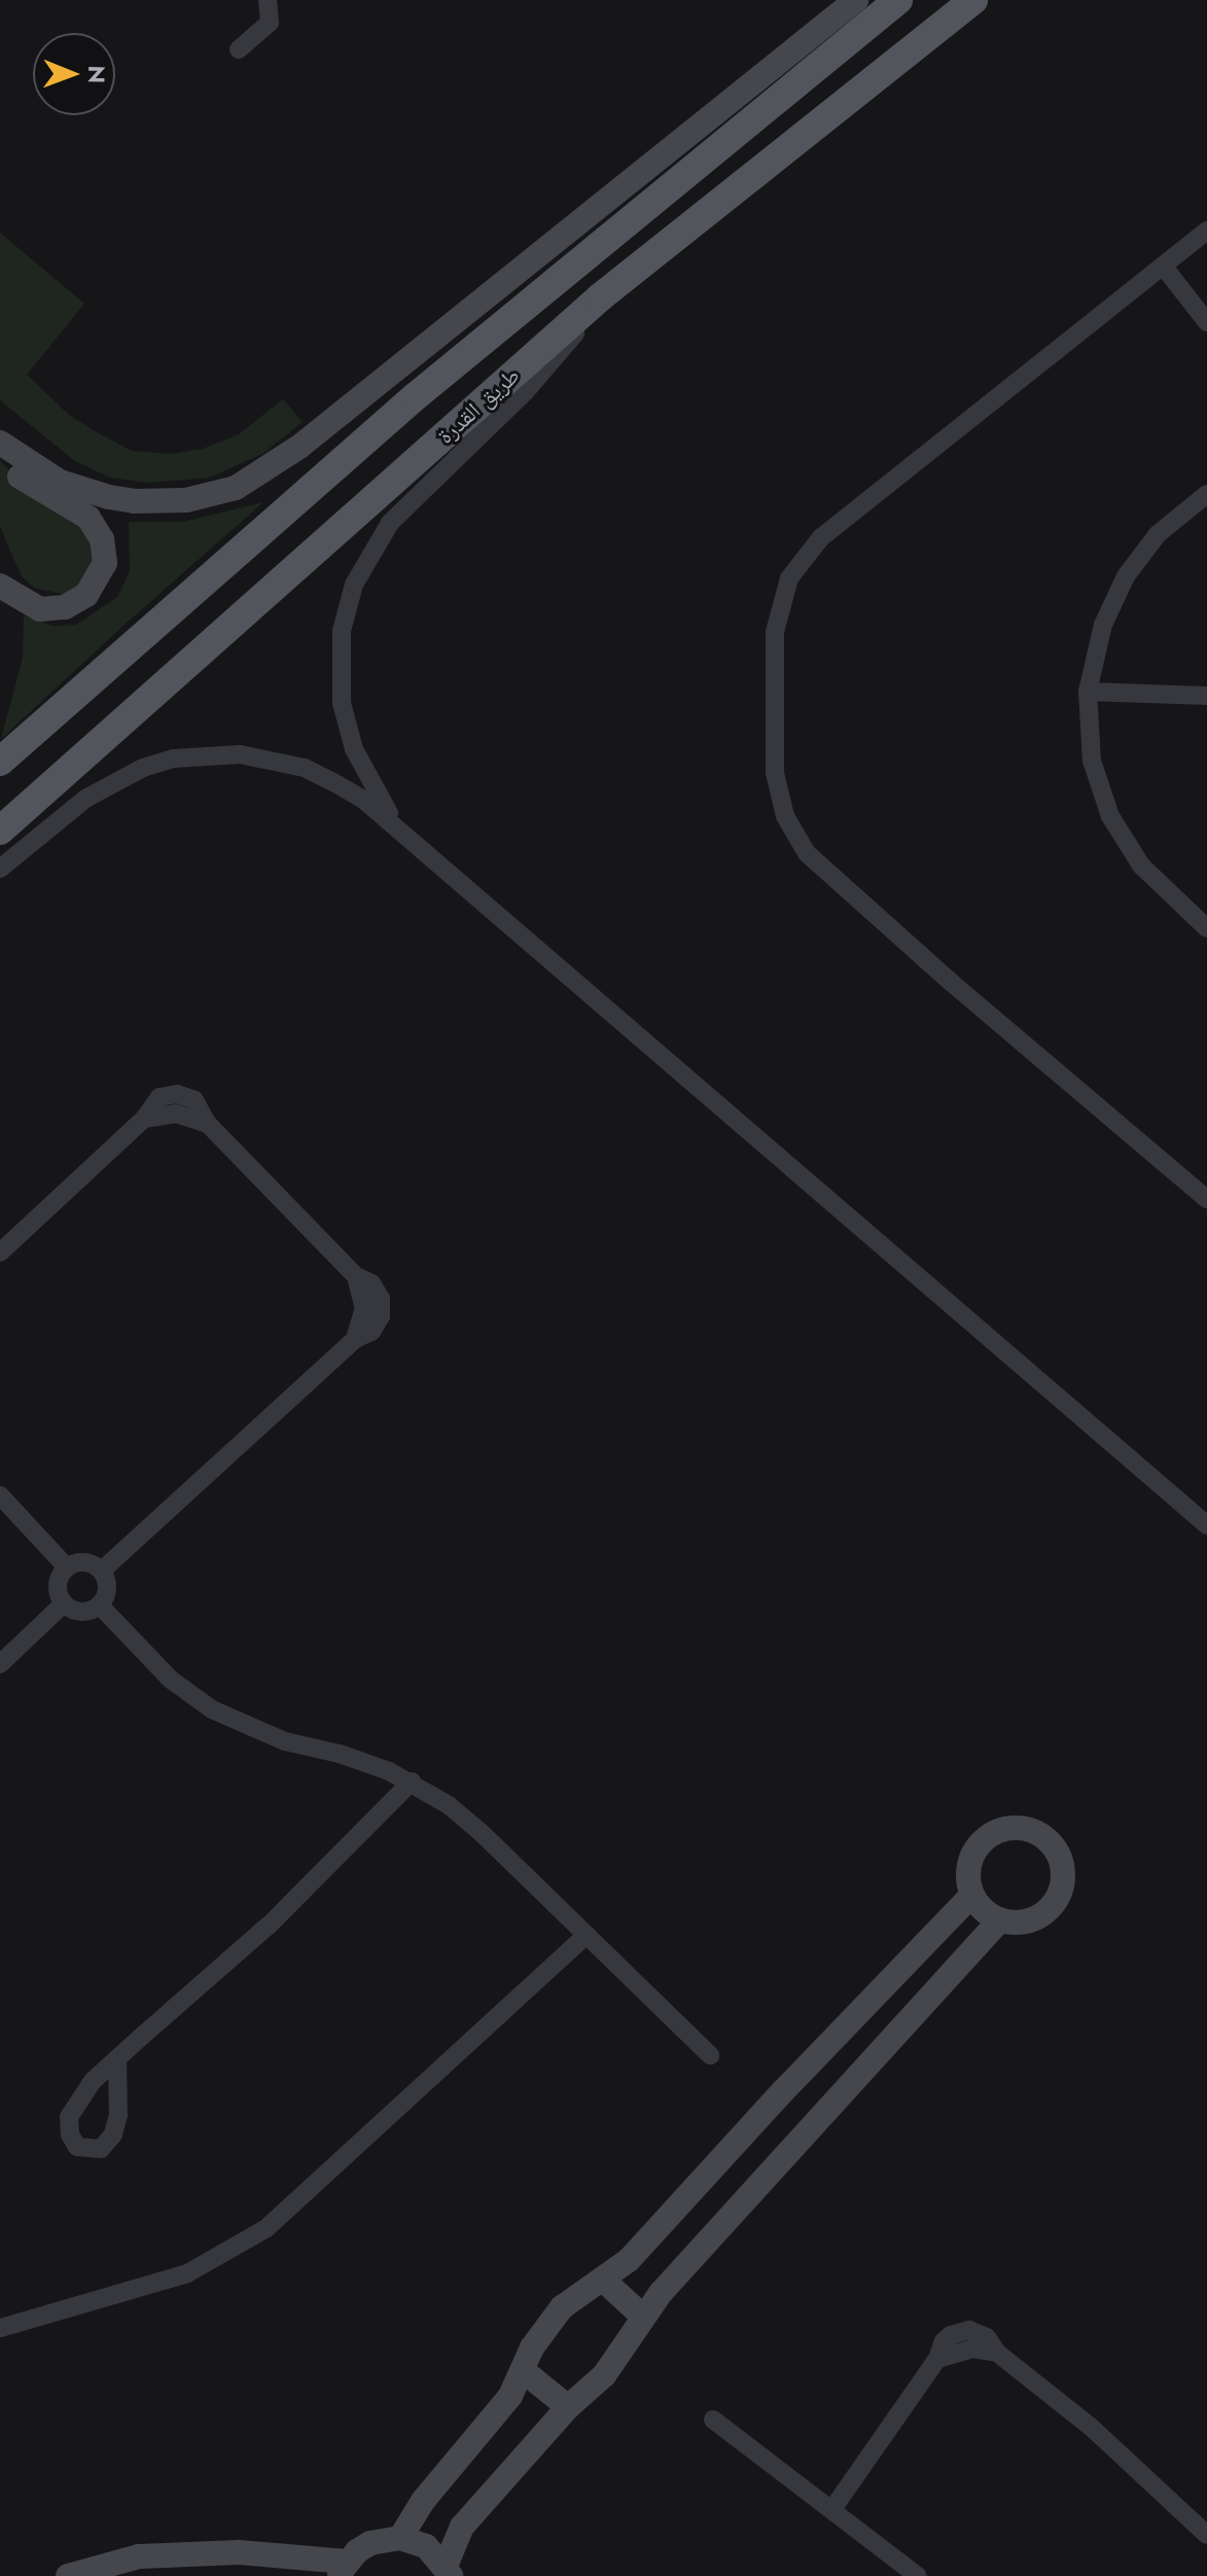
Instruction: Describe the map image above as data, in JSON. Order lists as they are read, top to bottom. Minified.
{"streets":{"main road":["طريق القدرة"]},"north":"right"}
